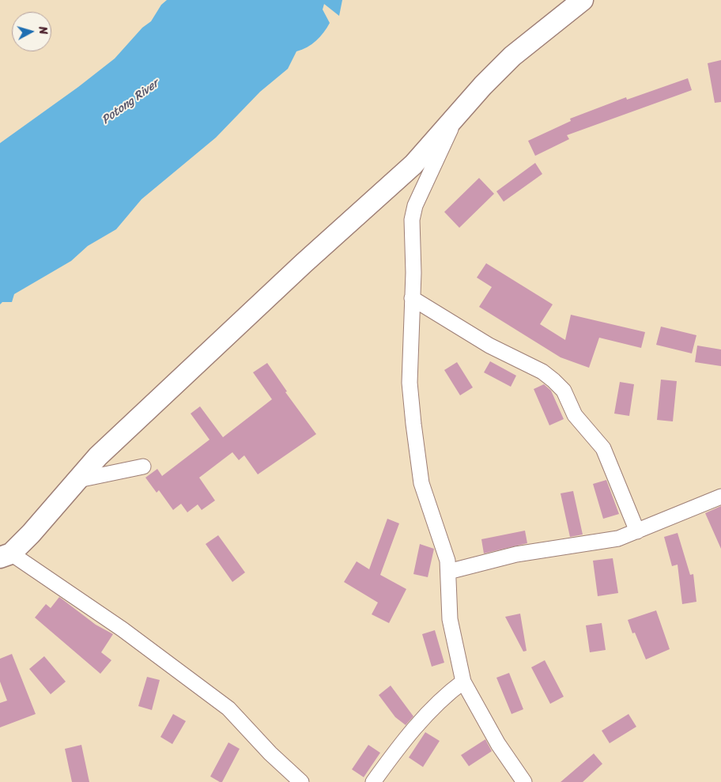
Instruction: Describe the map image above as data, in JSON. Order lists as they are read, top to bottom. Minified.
{"water":["Potong River"],"north":"right"}
